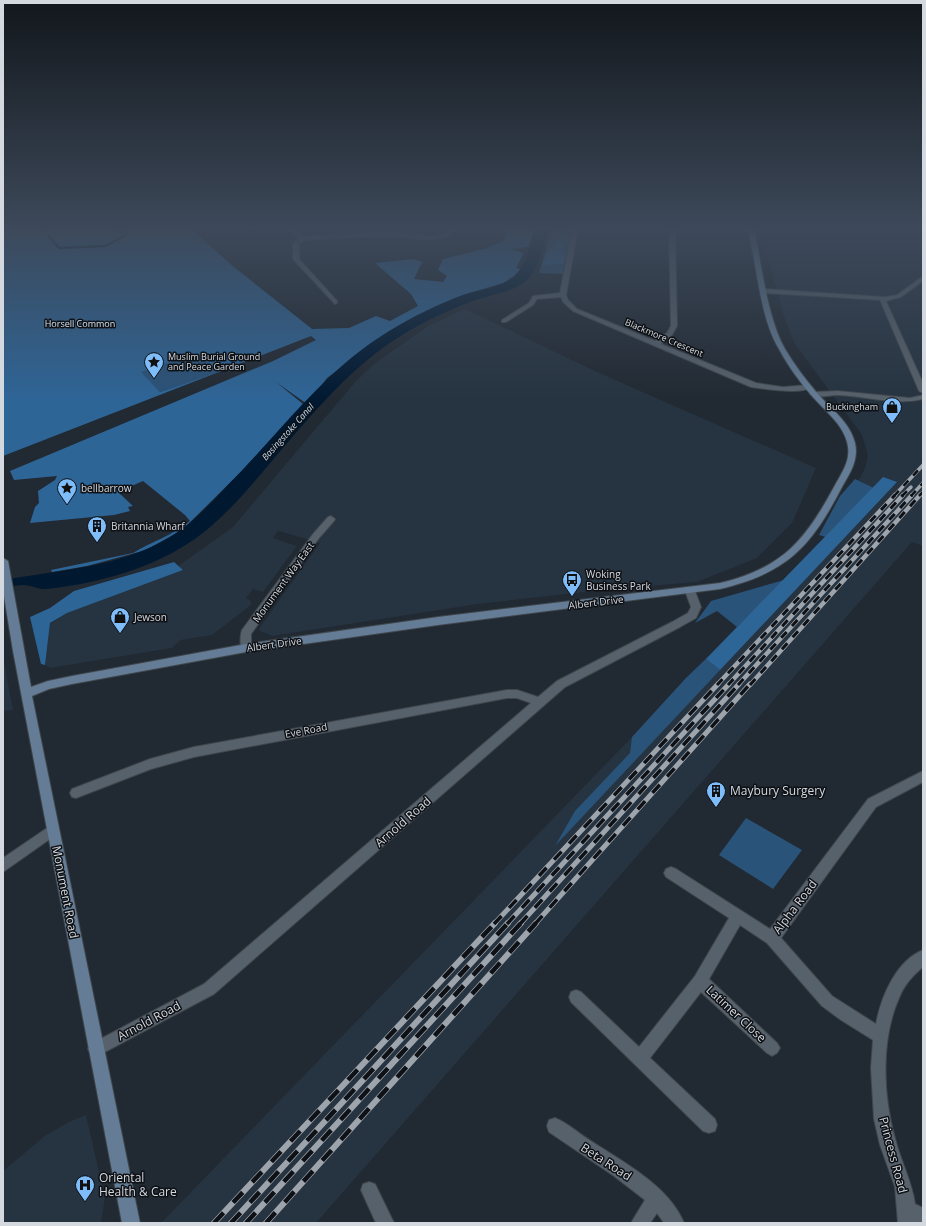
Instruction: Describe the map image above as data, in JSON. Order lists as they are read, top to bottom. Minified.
{"streets":{"street":["Blackmore Crescent","Monument Way East","Albert Drive","Eve Road","Arnold Road","Monument Road","Alpha Road","Latimer Close","Princess Road","Beta Road"]},"crossings":[["Blackmore Crescent","Albert Drive"],["Monument Way East","Albert Drive"],["Albert Drive","Arnold Road"],["Albert Drive","Monument Road"],["Eve Road","Arnold Road"],["Arnold Road","Monument Road"],["Alpha Road","Princess Road"]],"water":["Basingstoke Canal"],"parks":["Horsell Common"],"places":{"place":["Muslim Burial Ground and Peace Garden","bellbarrow"],"shop":["Buckingham","Jewson"],"building":["Britannia Wharf","Maybury Surgery"],"bus stop":["Woking Business Park"],"hospital":["Oriental Health & Care"]}}
